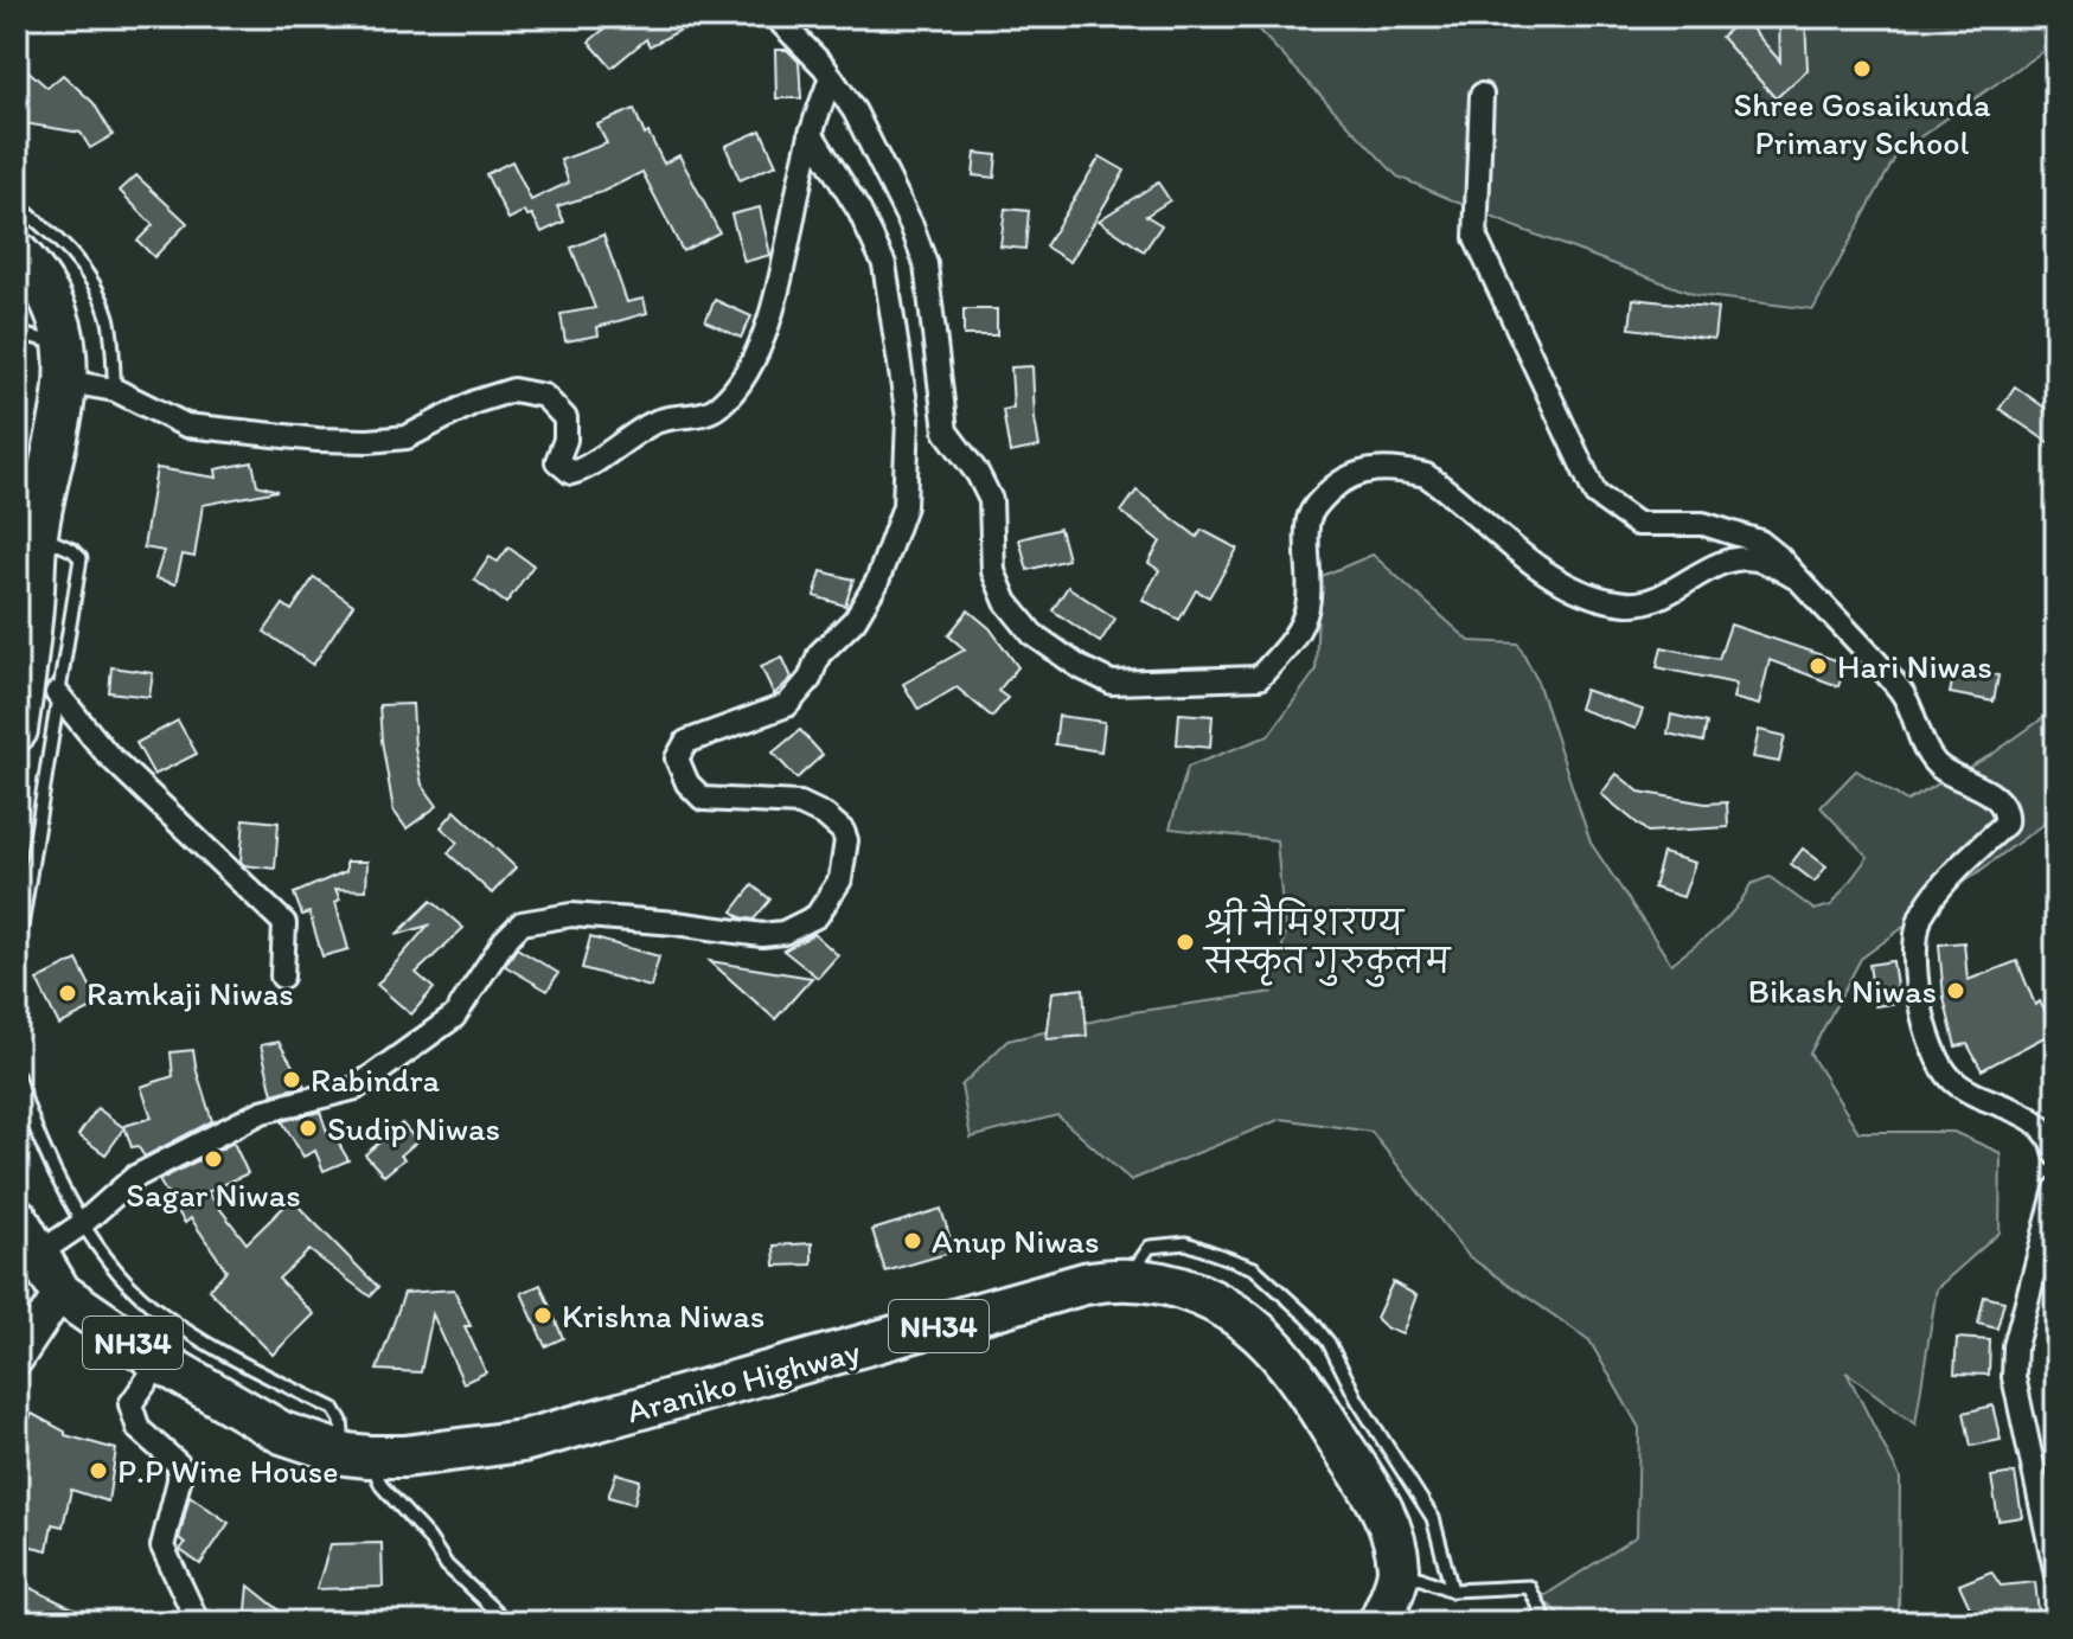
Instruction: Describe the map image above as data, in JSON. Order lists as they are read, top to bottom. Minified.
{"streets":{"highway":["NH34","Araniko Highway"]},"places":["Shree Gosaikunda Primary School","Hari Niwas","श्री नैमिशरण्य संस्कृत गुरुकुलम","Bikash Niwas","Ramkaji Niwas","Rabindra","Sudip Niwas","Sagar Niwas","Anup Niwas","Krishna Niwas","P.P Wine House"]}
